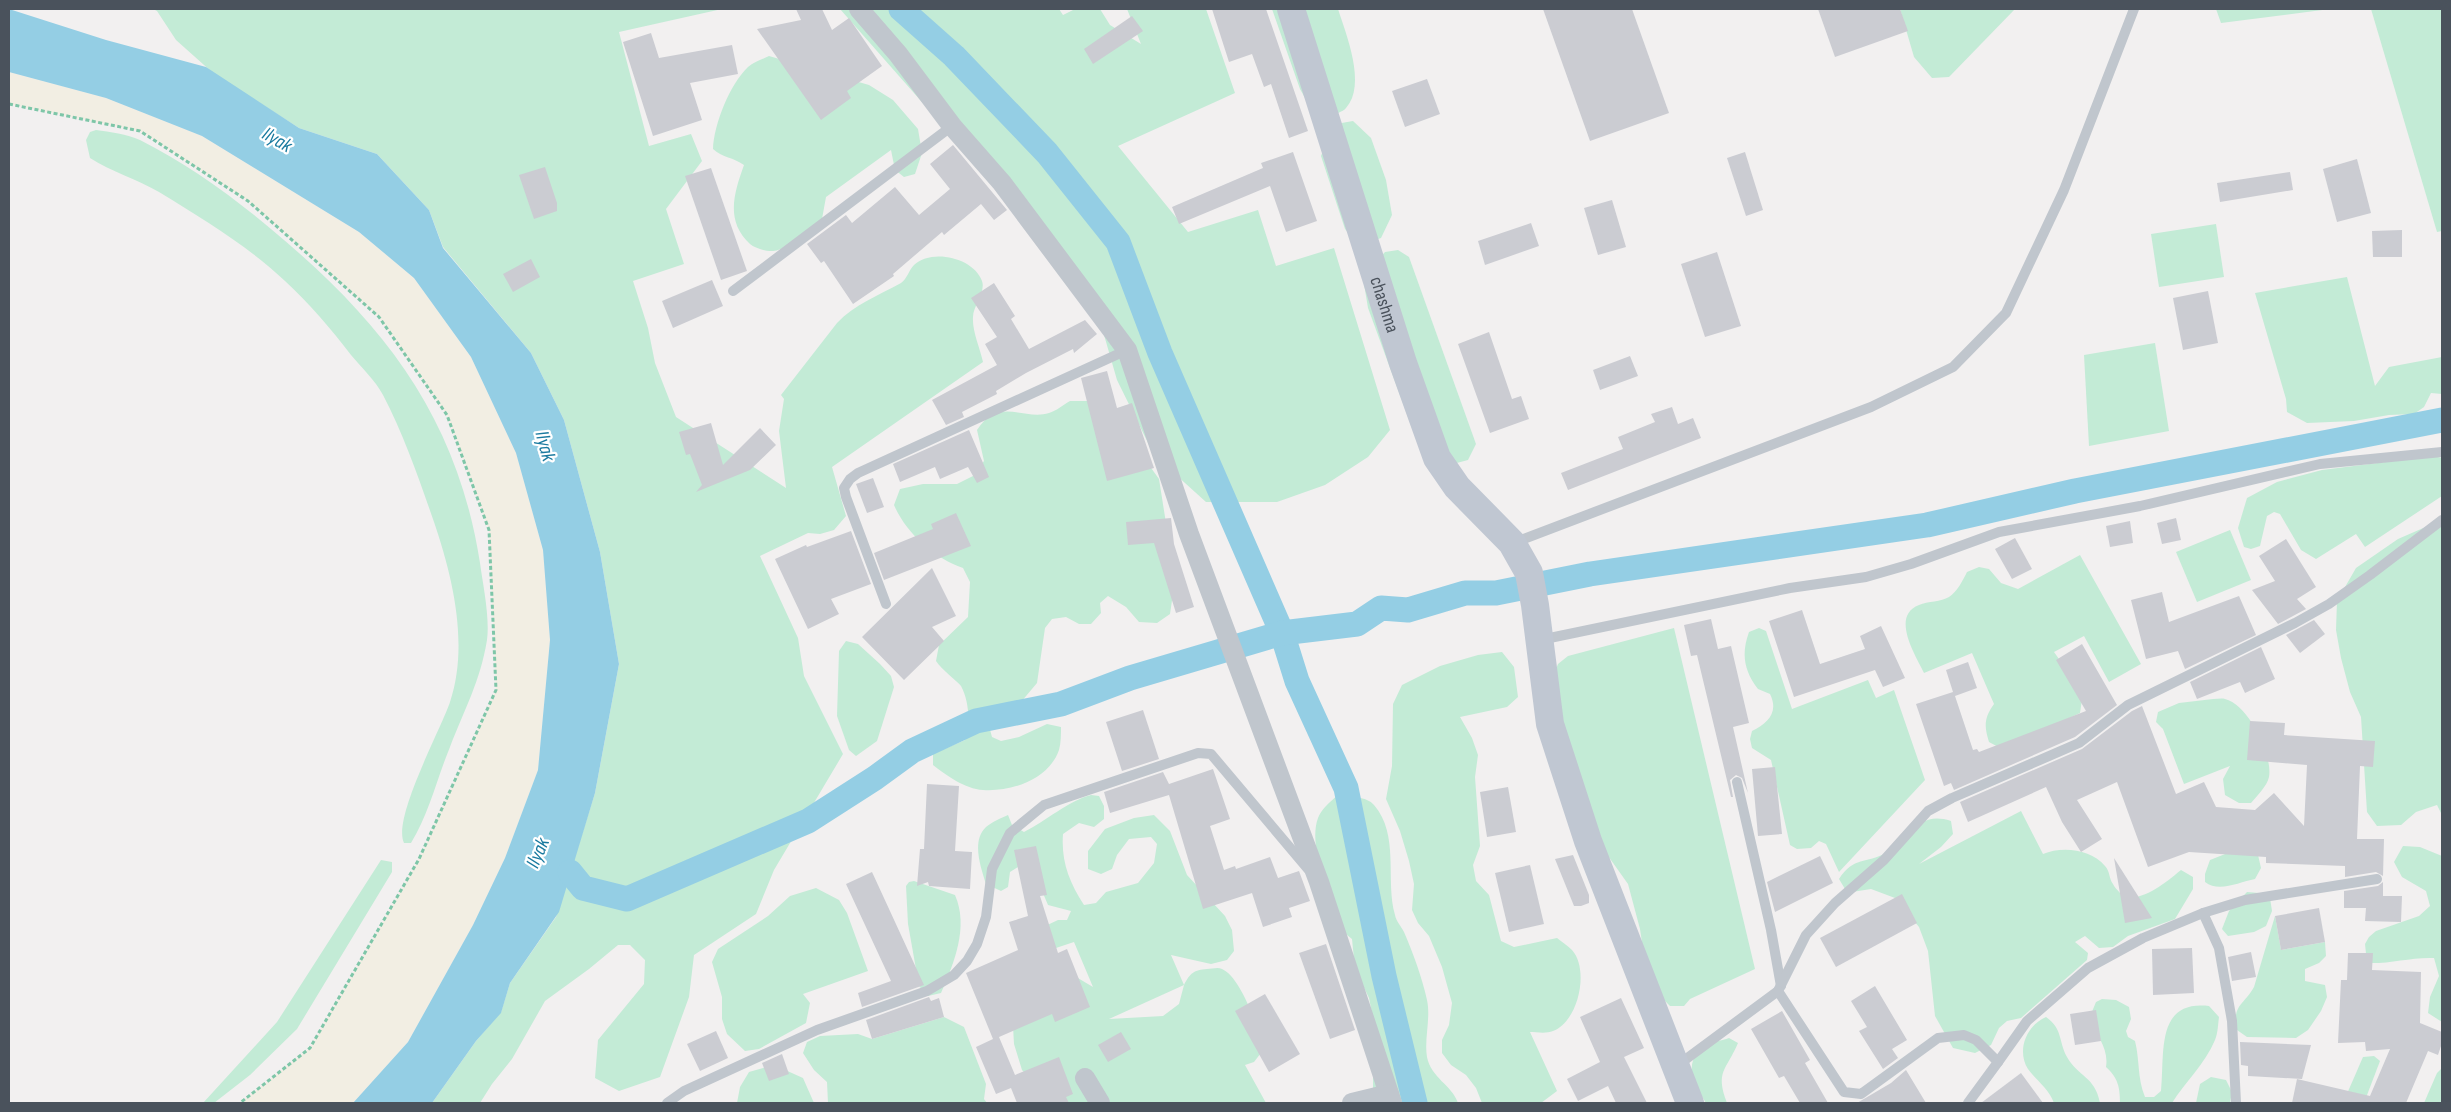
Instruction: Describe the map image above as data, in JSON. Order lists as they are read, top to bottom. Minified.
{"streets":{"street":["сhashma"]},"water":["Ilyak"]}
